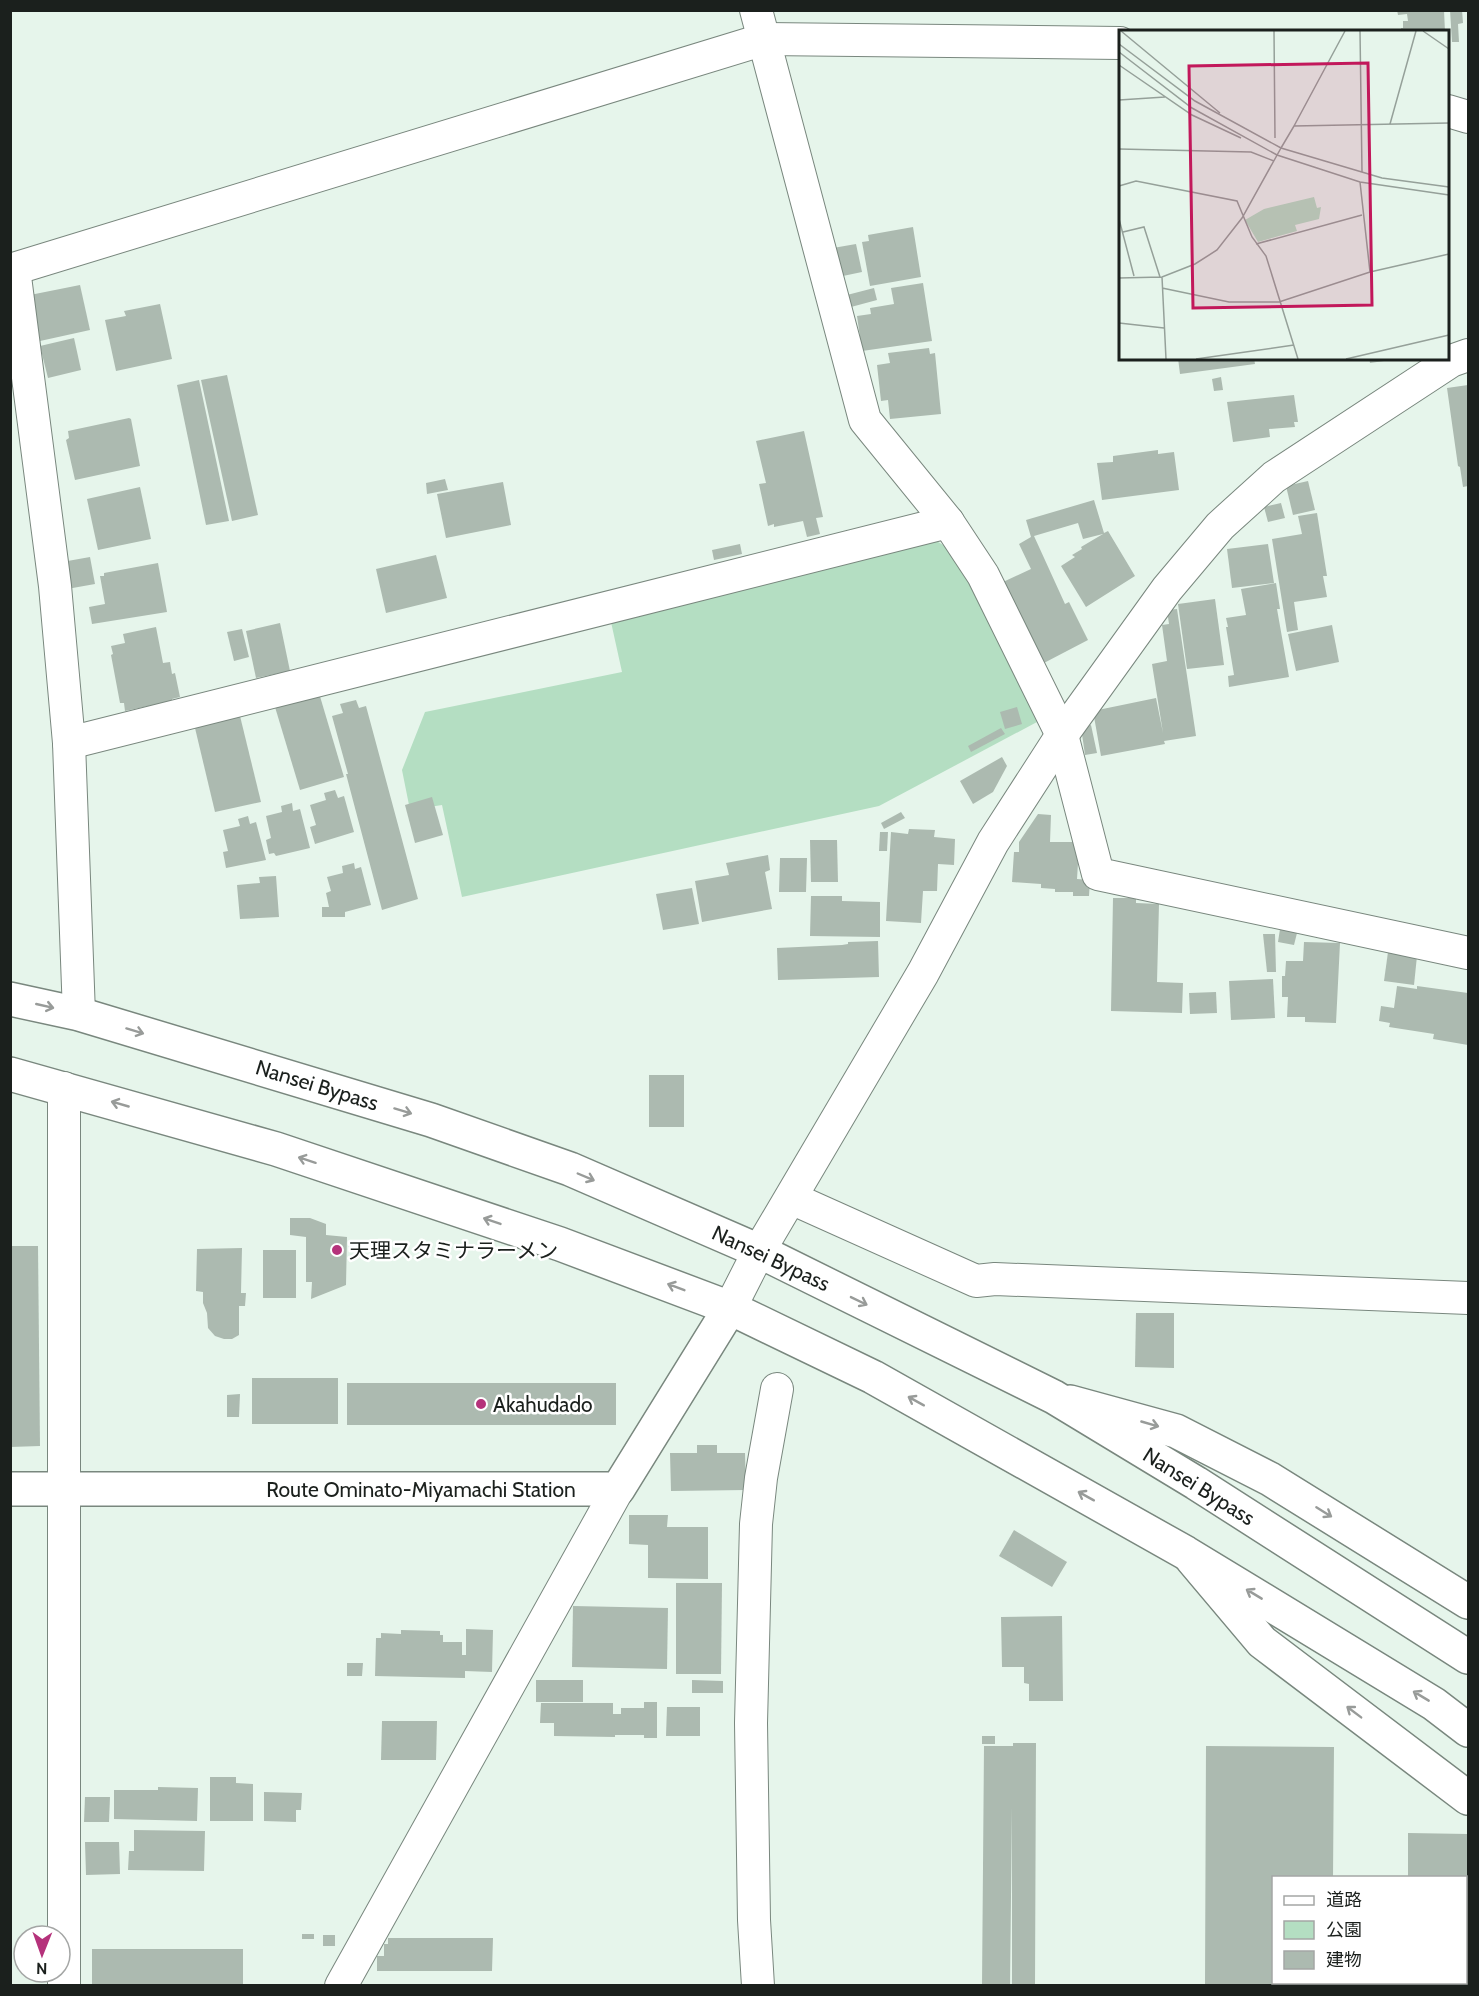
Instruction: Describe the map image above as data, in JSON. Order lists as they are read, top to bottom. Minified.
{"streets":{"main road":["Nansei Bypass","Route Ominato-Miyamachi Station"]},"places":["天理スタミナラーメン","Akahudado"],"legend":["道路","公園","建物"],"north":"bottom"}
